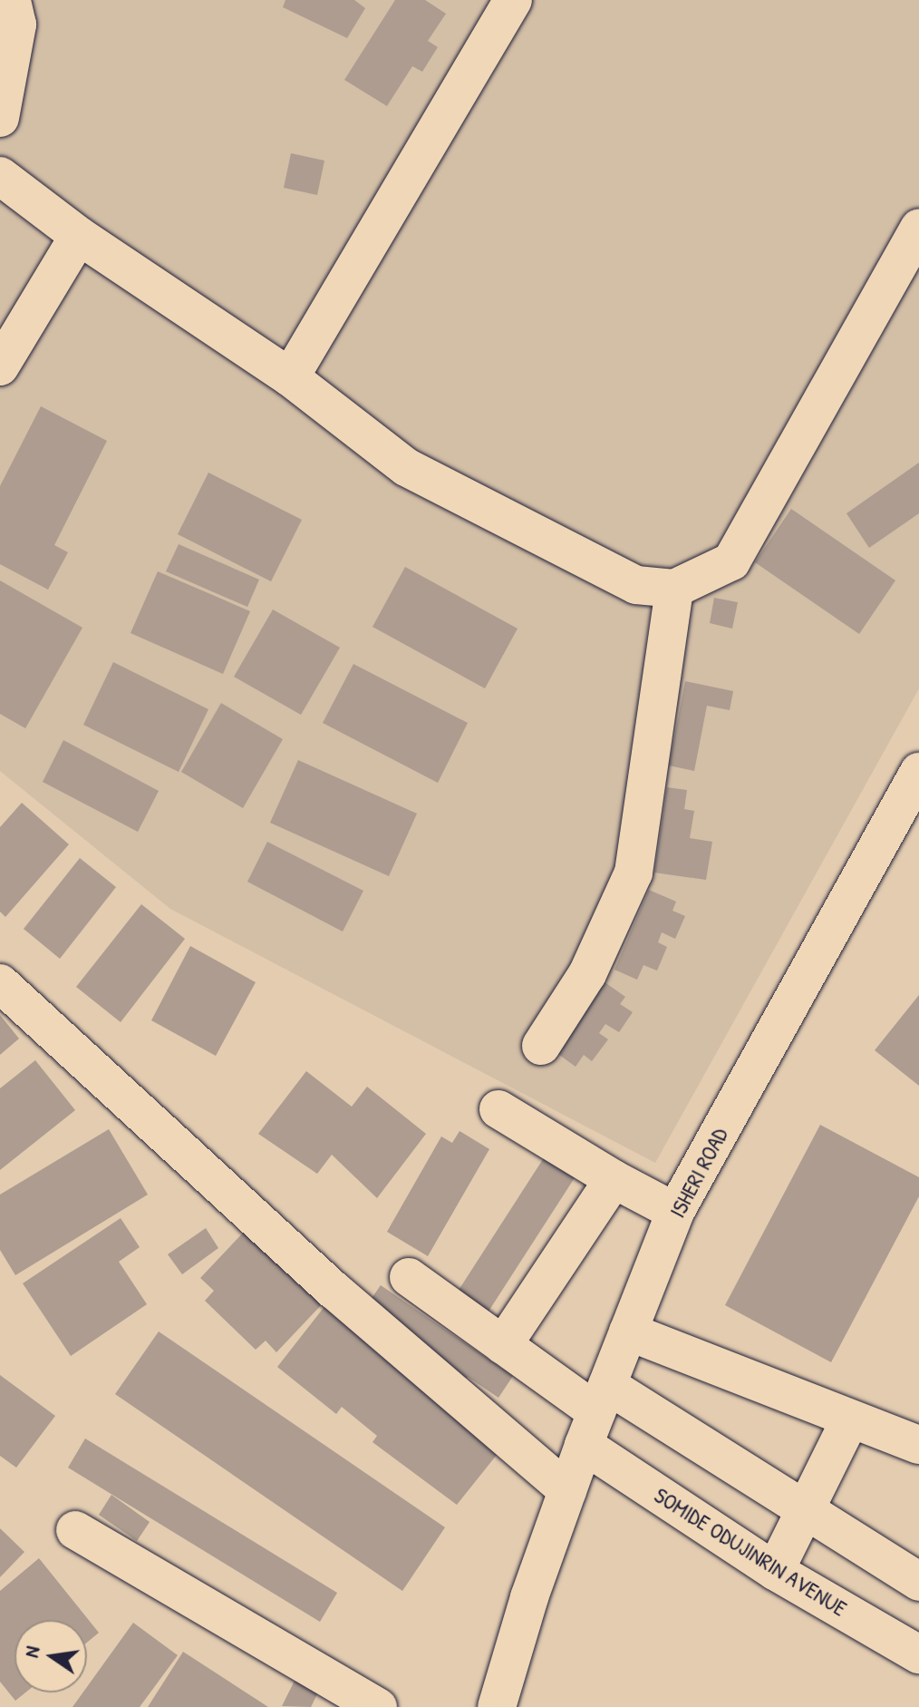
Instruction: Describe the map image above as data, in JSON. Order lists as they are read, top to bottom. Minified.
{"streets":{"street":["ISHERI ROAD","SOMIDE ODUJINRIN AVENUE"]},"crossings":[["ISHERI ROAD","SOMIDE ODUJINRIN AVENUE"]],"north":"left"}
